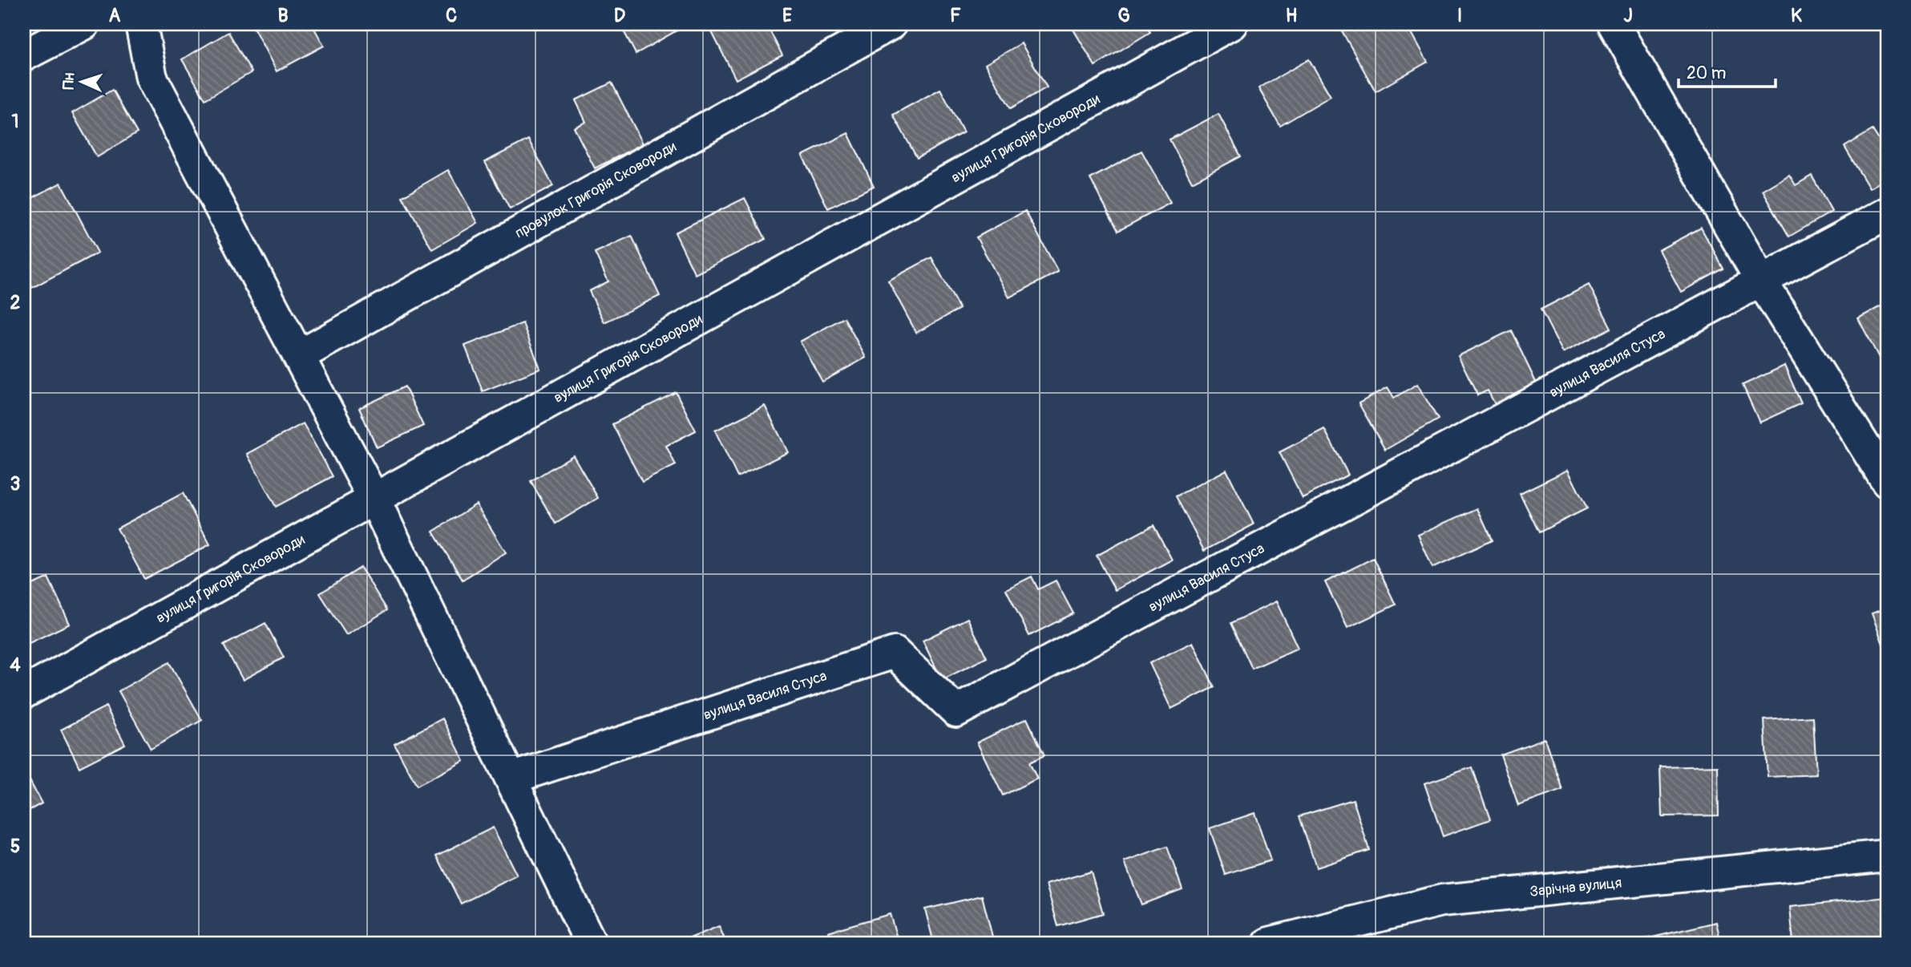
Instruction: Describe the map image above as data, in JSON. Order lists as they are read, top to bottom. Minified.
{"streets":{"street":["вулиця Григорія Сковороди","провулок Григорія Сковороди","вулиця Василя Стуса","Зарічна вулиця"]},"scale_bar":"20 m","north":"left","grid":{"columns":["A","B","C","D","E","F","G","H","I","J","K"],"rows":["1","2","3","4","5"]}}
